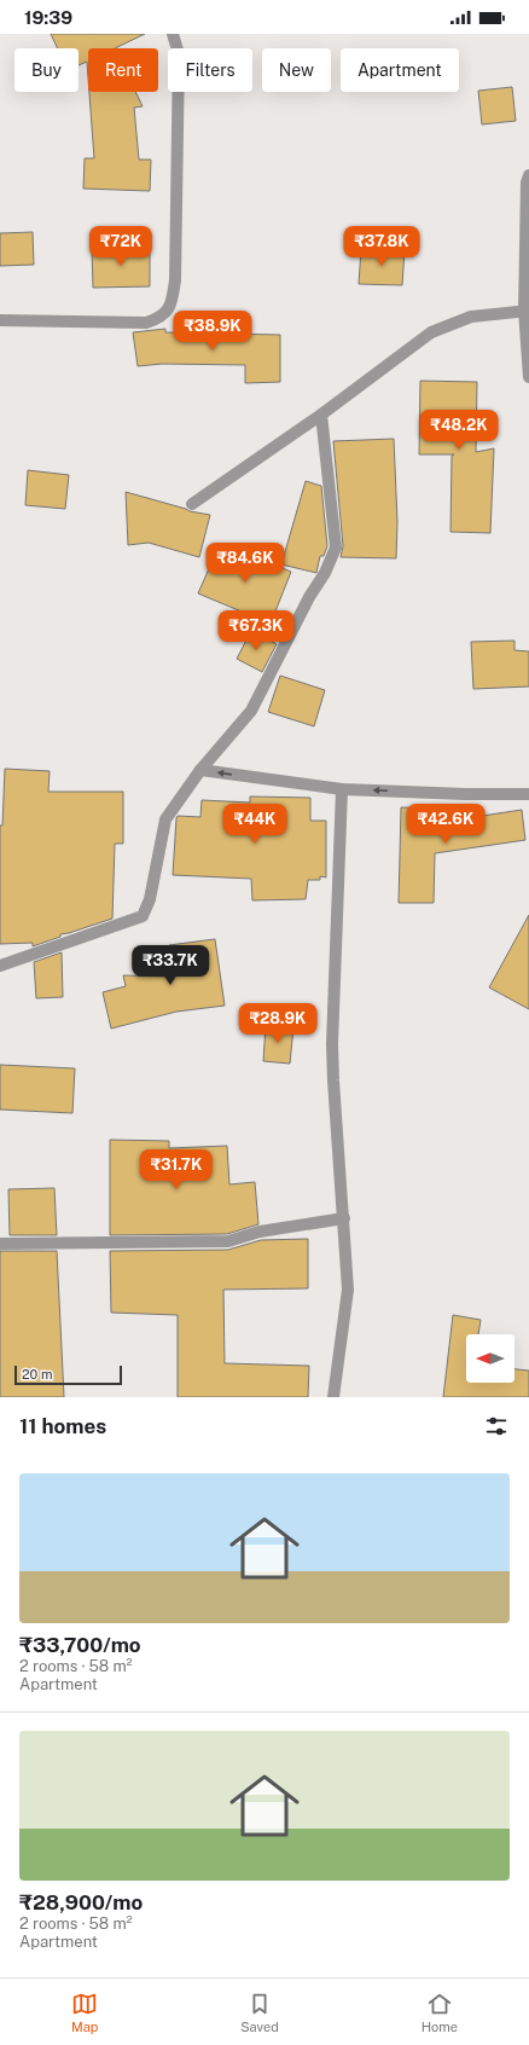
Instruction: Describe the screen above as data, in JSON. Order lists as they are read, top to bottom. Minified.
{"scale_bar":"20 m","north":"left","page":{"status":"19:39","chip":["Buy","Rent","Filters","New","Apartment"],"price":["₹72K","₹37.8K","₹38.9K","₹48.2K","₹84.6K","₹67.3K","₹44K","₹42.6K","₹33.7K","₹28.9K","₹31.7K"],"scale":"20 m","heading":"11 homes","list":[{"name":"₹33,700/mo","note":"2 rooms · 58 m² · Apartment"},{"name":"₹28,900/mo","note":"2 rooms · 58 m² · Apartment"}],"tabs":["Map","Saved","Home"]}}
